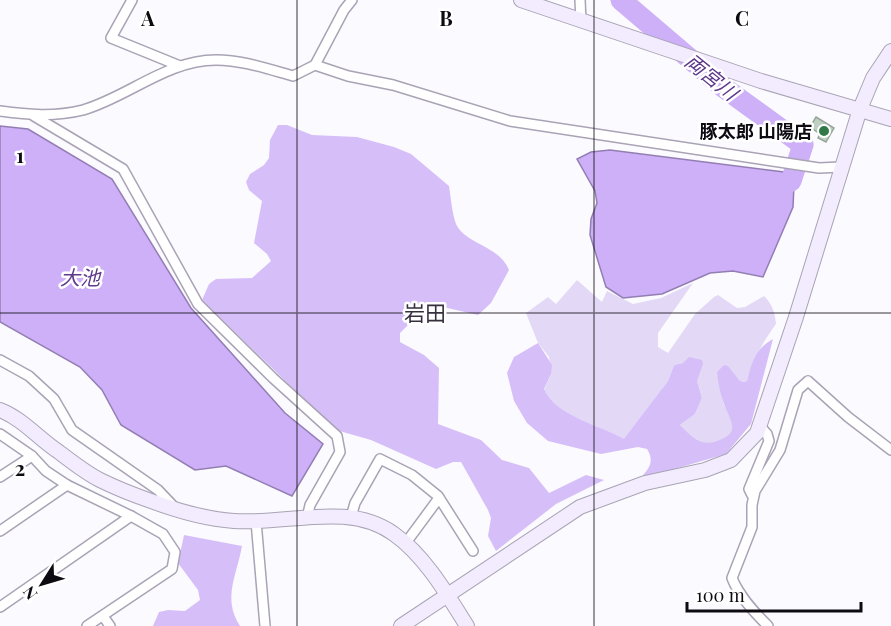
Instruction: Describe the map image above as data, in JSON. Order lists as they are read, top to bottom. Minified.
{"districts":["岩田"],"water":["両宮川","大池"],"places":["豚太郎 山陽店"],"scale_bar":"100 m","north":"bottom left","grid":{"columns":["A","B","C"],"rows":["1","2"]}}
